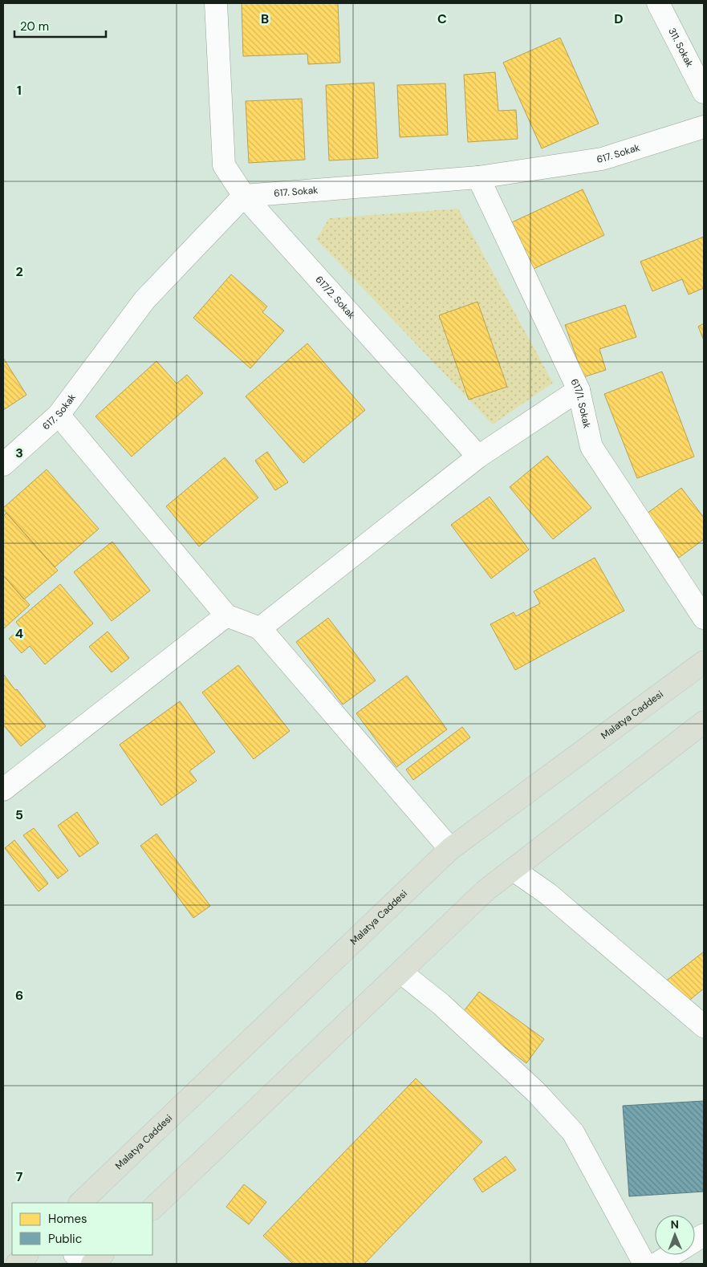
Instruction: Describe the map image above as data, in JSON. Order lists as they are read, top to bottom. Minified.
{"streets":{"main road":["Malatya Caddesi"],"street":["311. Sokak","617. Sokak","617/2. Sokak","617/1. Sokak"]},"crossings":[["617. Sokak","617/2. Sokak"],["617. Sokak","617/1. Sokak"]],"legend":["Homes","Public"],"scale_bar":"20 m","north":"top","grid":{"columns":["B","C","D"],"rows":["1","2","3","4","5","6","7"]}}
